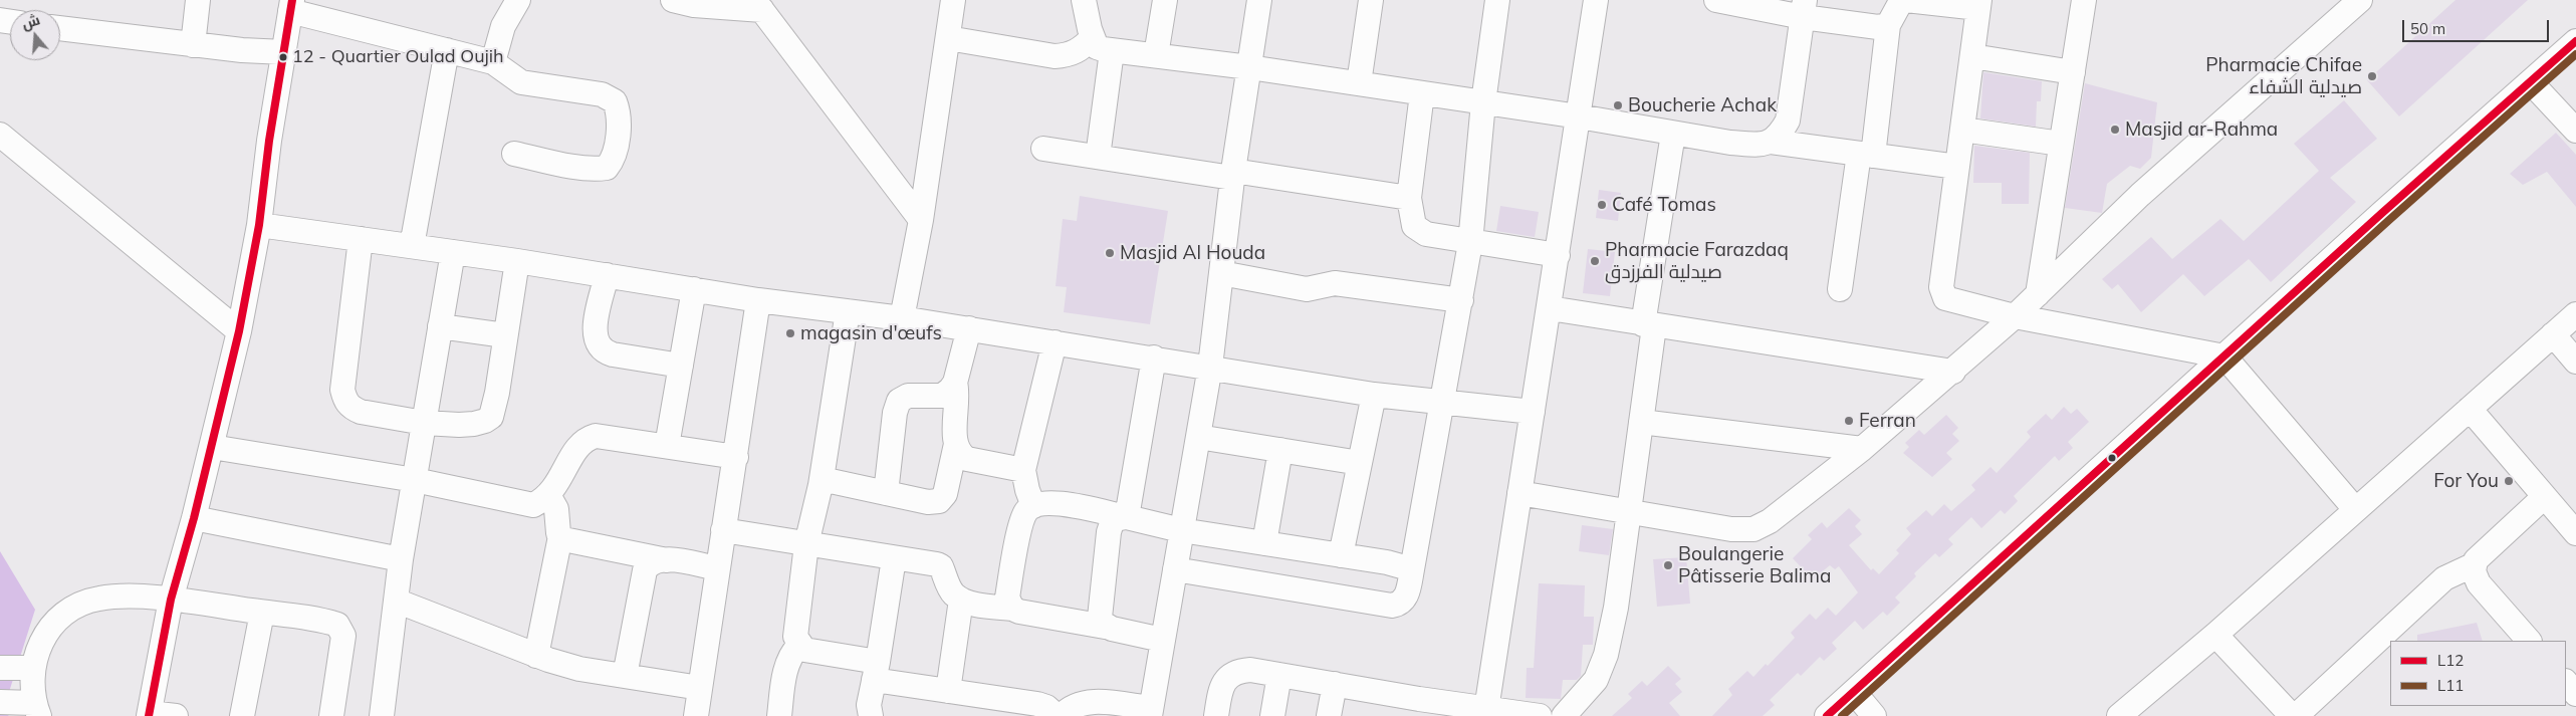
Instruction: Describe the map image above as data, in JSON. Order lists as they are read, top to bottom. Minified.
{"places":["12 - Quartier Oulad Oujih","Pharmacie Chifae صيدلية الشفاء","Boucherie Achak","Masjid ar-Rahma","Café Tomas","Masjid Al Houda","Pharmacie Farazdaq صيدلية الفرزدق","magasin d'œufs","Ferran","For You","Boulangerie Pâtisserie Balima"],"lines":["transit line L12","transit line L11"],"legend":["L12","L11"],"scale_bar":"50 m","north":"top"}
